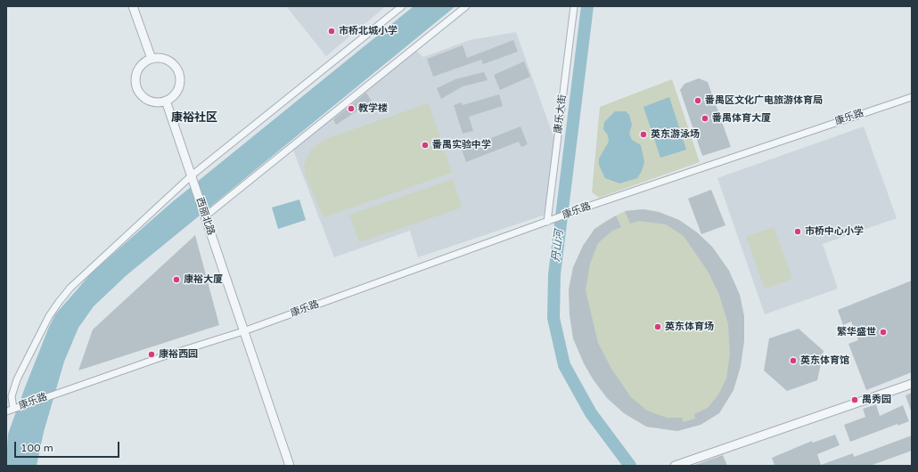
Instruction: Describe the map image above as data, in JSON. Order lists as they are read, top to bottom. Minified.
{"streets":{"street":["康乐大街","康乐路","西丽北路"]},"crossings":[["康乐大街","康乐路"],["康乐路","西丽北路"]],"districts":["康裕社区"],"water":["丹山河"],"places":["市桥北城小学","番禺区文化广电旅游体育局","教学楼","番禺体育大厦","英东游泳场","番禺实验中学","市桥中心小学","康裕大厦","英东体育场","繁华盛世","康裕西园","英东体育馆","禺秀园"],"scale_bar":"100 m"}
